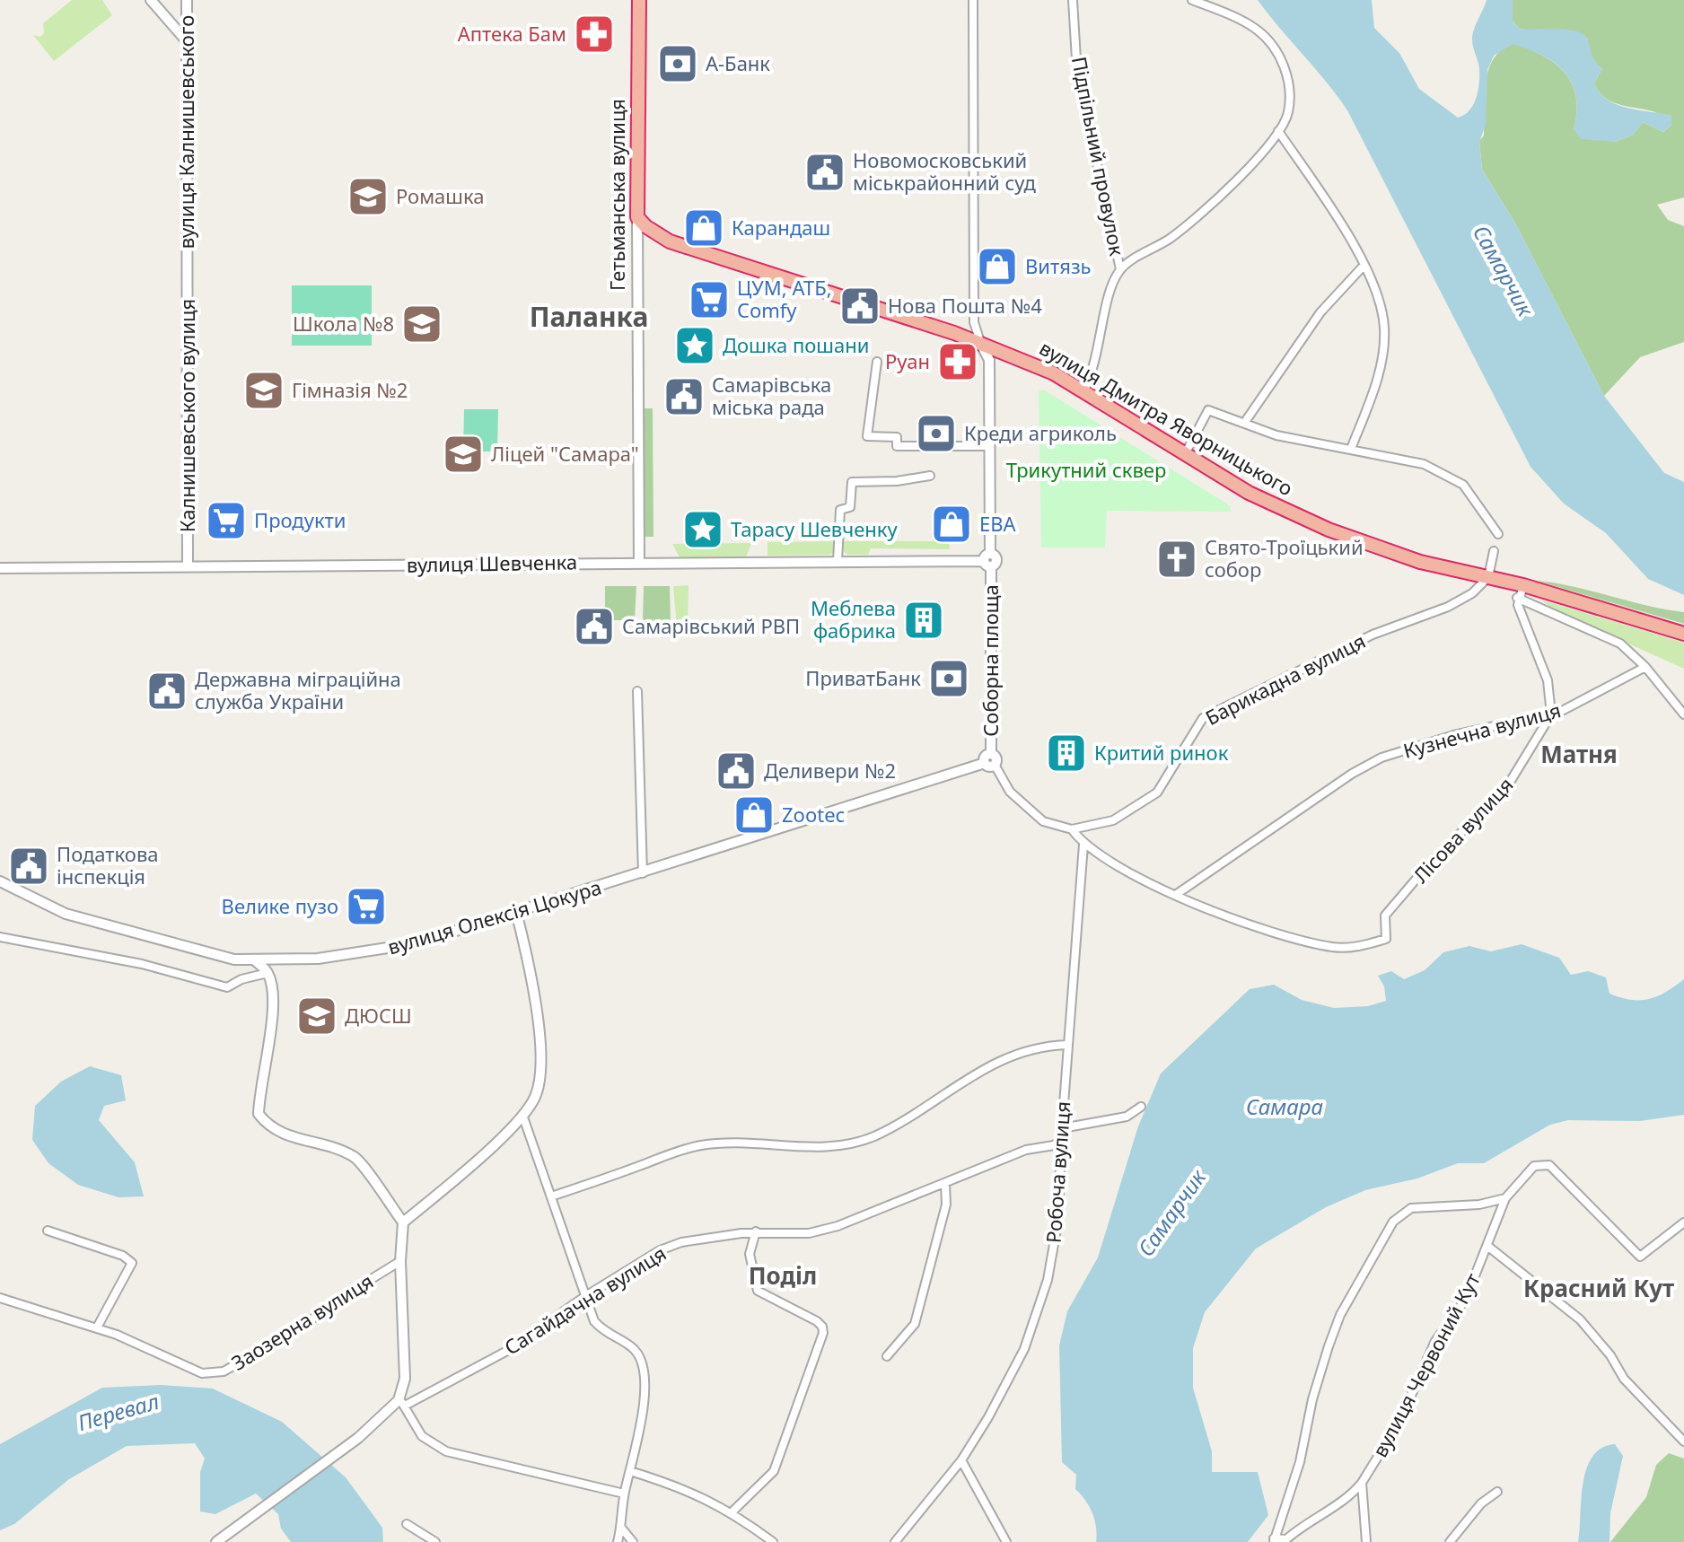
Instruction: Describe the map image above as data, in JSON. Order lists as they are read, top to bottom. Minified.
{"streets":{"highway":["Гетьманська вулиця","вулиця Дмитра Яворницького"],"street":["вулиця Калнишевського","Підпільний провулок","Калнишевського вулиця","вулиця Шевченка","Соборна площа","Барикадна вулиця","Кузнечна вулиця","Лісова вулиця","вулиця Олексія Цокура","Робоча вулиця","Сагайдачна вулиця","Заозерна вулиця","вулиця Червоний Кут"]},"crossings":[["вулиця Калнишевського","Калнишевського вулиця"],["Гетьманська вулиця","вулиця Дмитра Яворницького"],["Гетьманська вулиця","вулиця Шевченка"],["Калнишевського вулиця","вулиця Шевченка"],["вулиця Дмитра Яворницького","Соборна площа"],["вулиця Дмитра Яворницького","Барикадна вулиця"],["вулиця Шевченка","Соборна площа"],["Соборна площа","вулиця Олексія Цокура"],["Кузнечна вулиця","Лісова вулиця"],["Робоча вулиця","Сагайдачна вулиця"]],"districts":["Паланка","Матня","Поділ","Красний Кут"],"water":["Самарчик","Самара","Перевал"],"parks":["Трикутний сквер"],"places":{"pharmacy":["Аптека Бам","Руан"],"bank":["А-Банк","Креди агриколь","ПриватБанк"],"public building":["Новомосковський міськрайонний суд","Нова Пошта №4","Самарівська міська рада","Самарівський РВП","Державна міграційна служба України","Деливери №2","Податкова інспекція"],"school or university":["Ромашка","Школа №8","Гімназія №2","Ліцей \"Самара\"","ДЮСШ"],"shop":["Карандаш","Витязь","ЕВА","Zootec"],"supermarket":["ЦУМ, АТБ, Comfy","Продукти","Велике пузо"],"place":["Дошка пошани","Тарасу Шевченку"],"church":["Свято-Троїцький собор"],"building":["Меблева фабрика","Критий ринок"]}}
